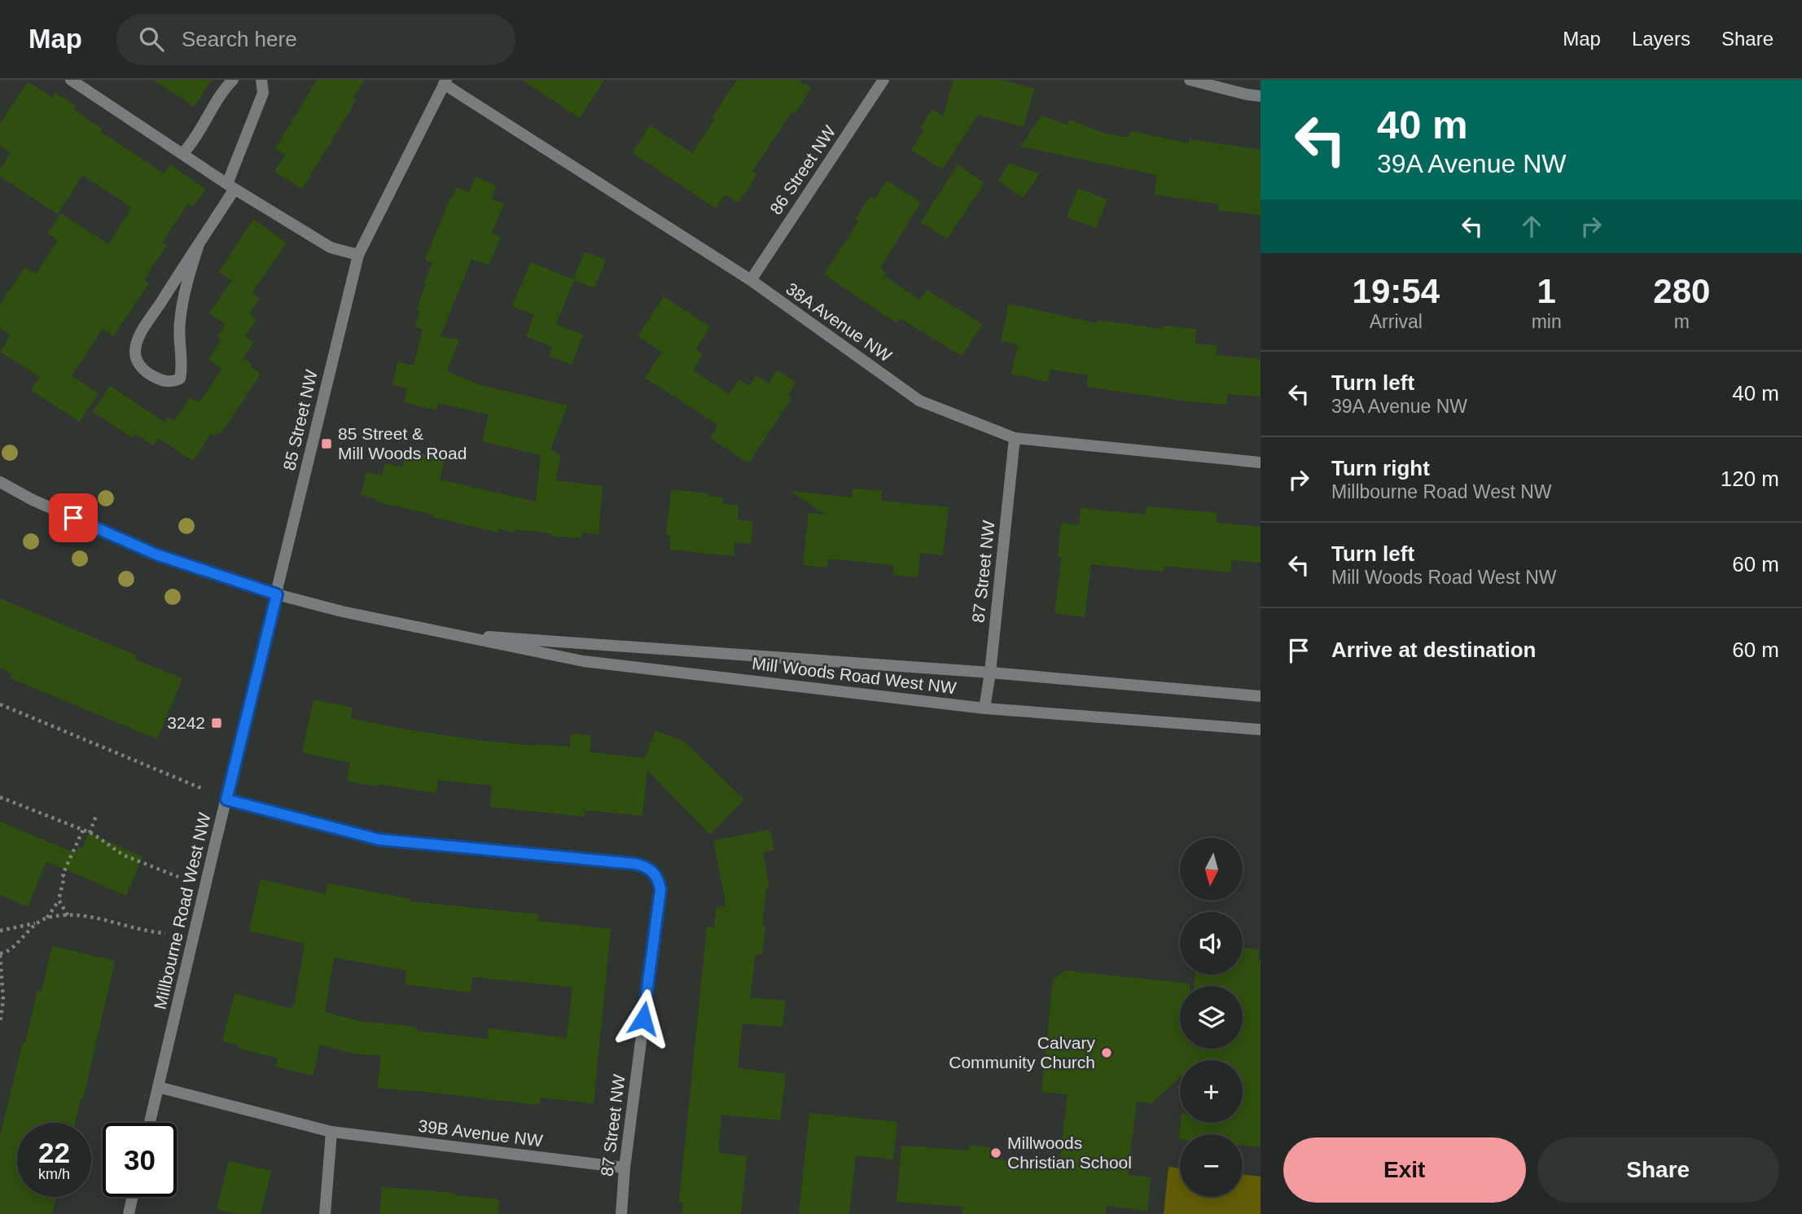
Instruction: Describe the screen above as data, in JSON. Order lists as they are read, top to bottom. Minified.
{"streets":{"street":["86 Street NW","38A Avenue NW","85 Street NW","87 Street NW","Mill Woods Road West NW","Millbourne Road West NW","39B Avenue NW"]},"crossings":[["86 Street NW","38A Avenue NW"],["38A Avenue NW","85 Street NW"],["38A Avenue NW","87 Street NW"],["85 Street NW","Mill Woods Road West NW"],["85 Street NW","Millbourne Road West NW"],["87 Street NW","Mill Woods Road West NW"],["87 Street NW","Millbourne Road West NW"],["87 Street NW","39B Avenue NW"],["Mill Woods Road West NW","Millbourne Road West NW"],["Millbourne Road West NW","39B Avenue NW"]],"places":{"transit":["85 Street & Mill Woods Road","3242"],"other":["Calvary Community Church","Millwoods Christian School"]},"north":"bottom","page":{"header":"Map","search":"Search here","nav":["Map","Layers","Share"],"turn":["40 m","39A Avenue NW"],"eta":["19:54","Arrival","1","min","280","m"],"list":[{"name":"Turn left","note":"39A Avenue NW","value":"40 m"},{"name":"Turn right","note":"Millbourne Road West NW","value":"120 m"},{"name":"Turn left","note":"Mill Woods Road West NW","value":"60 m"},{"name":"Arrive at destination","value":"60 m"}],"map_buttons":["+","−"],"speed":"22 km/h","limit":"30","buttons":["Exit","Share"]}}
